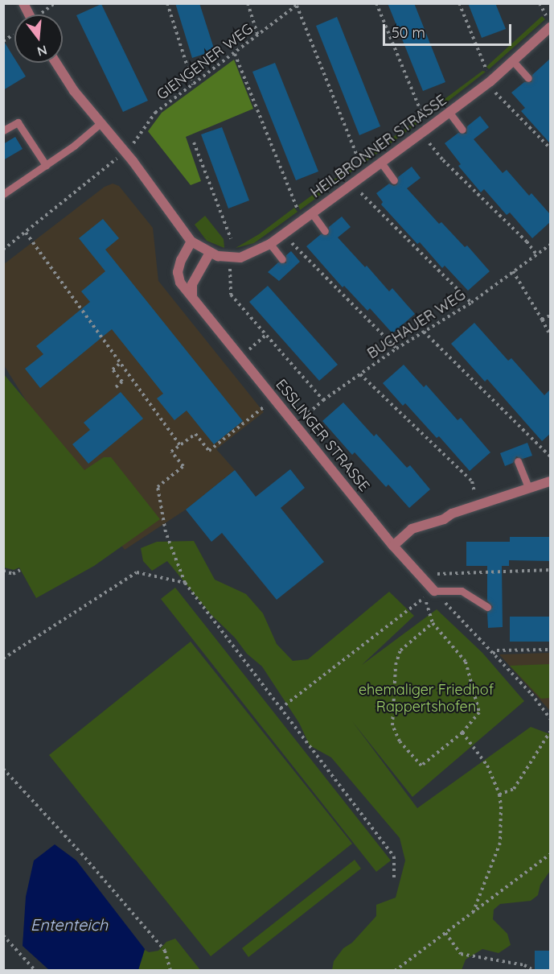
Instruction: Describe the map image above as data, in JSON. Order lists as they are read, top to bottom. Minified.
{"streets":{"street":["HEILBRONNER STRASSE","ESSLINGER STRASSE"],"path":["GIENGENER WEG","BUCHAUER WEG"]},"crossings":[["BUCHAUER WEG","ESSLINGER STRASSE"]],"water":["Ententeich"],"parks":["ehemaliger Friedhof Rappertshofen"],"scale_bar":"50 m","north":"bottom"}
